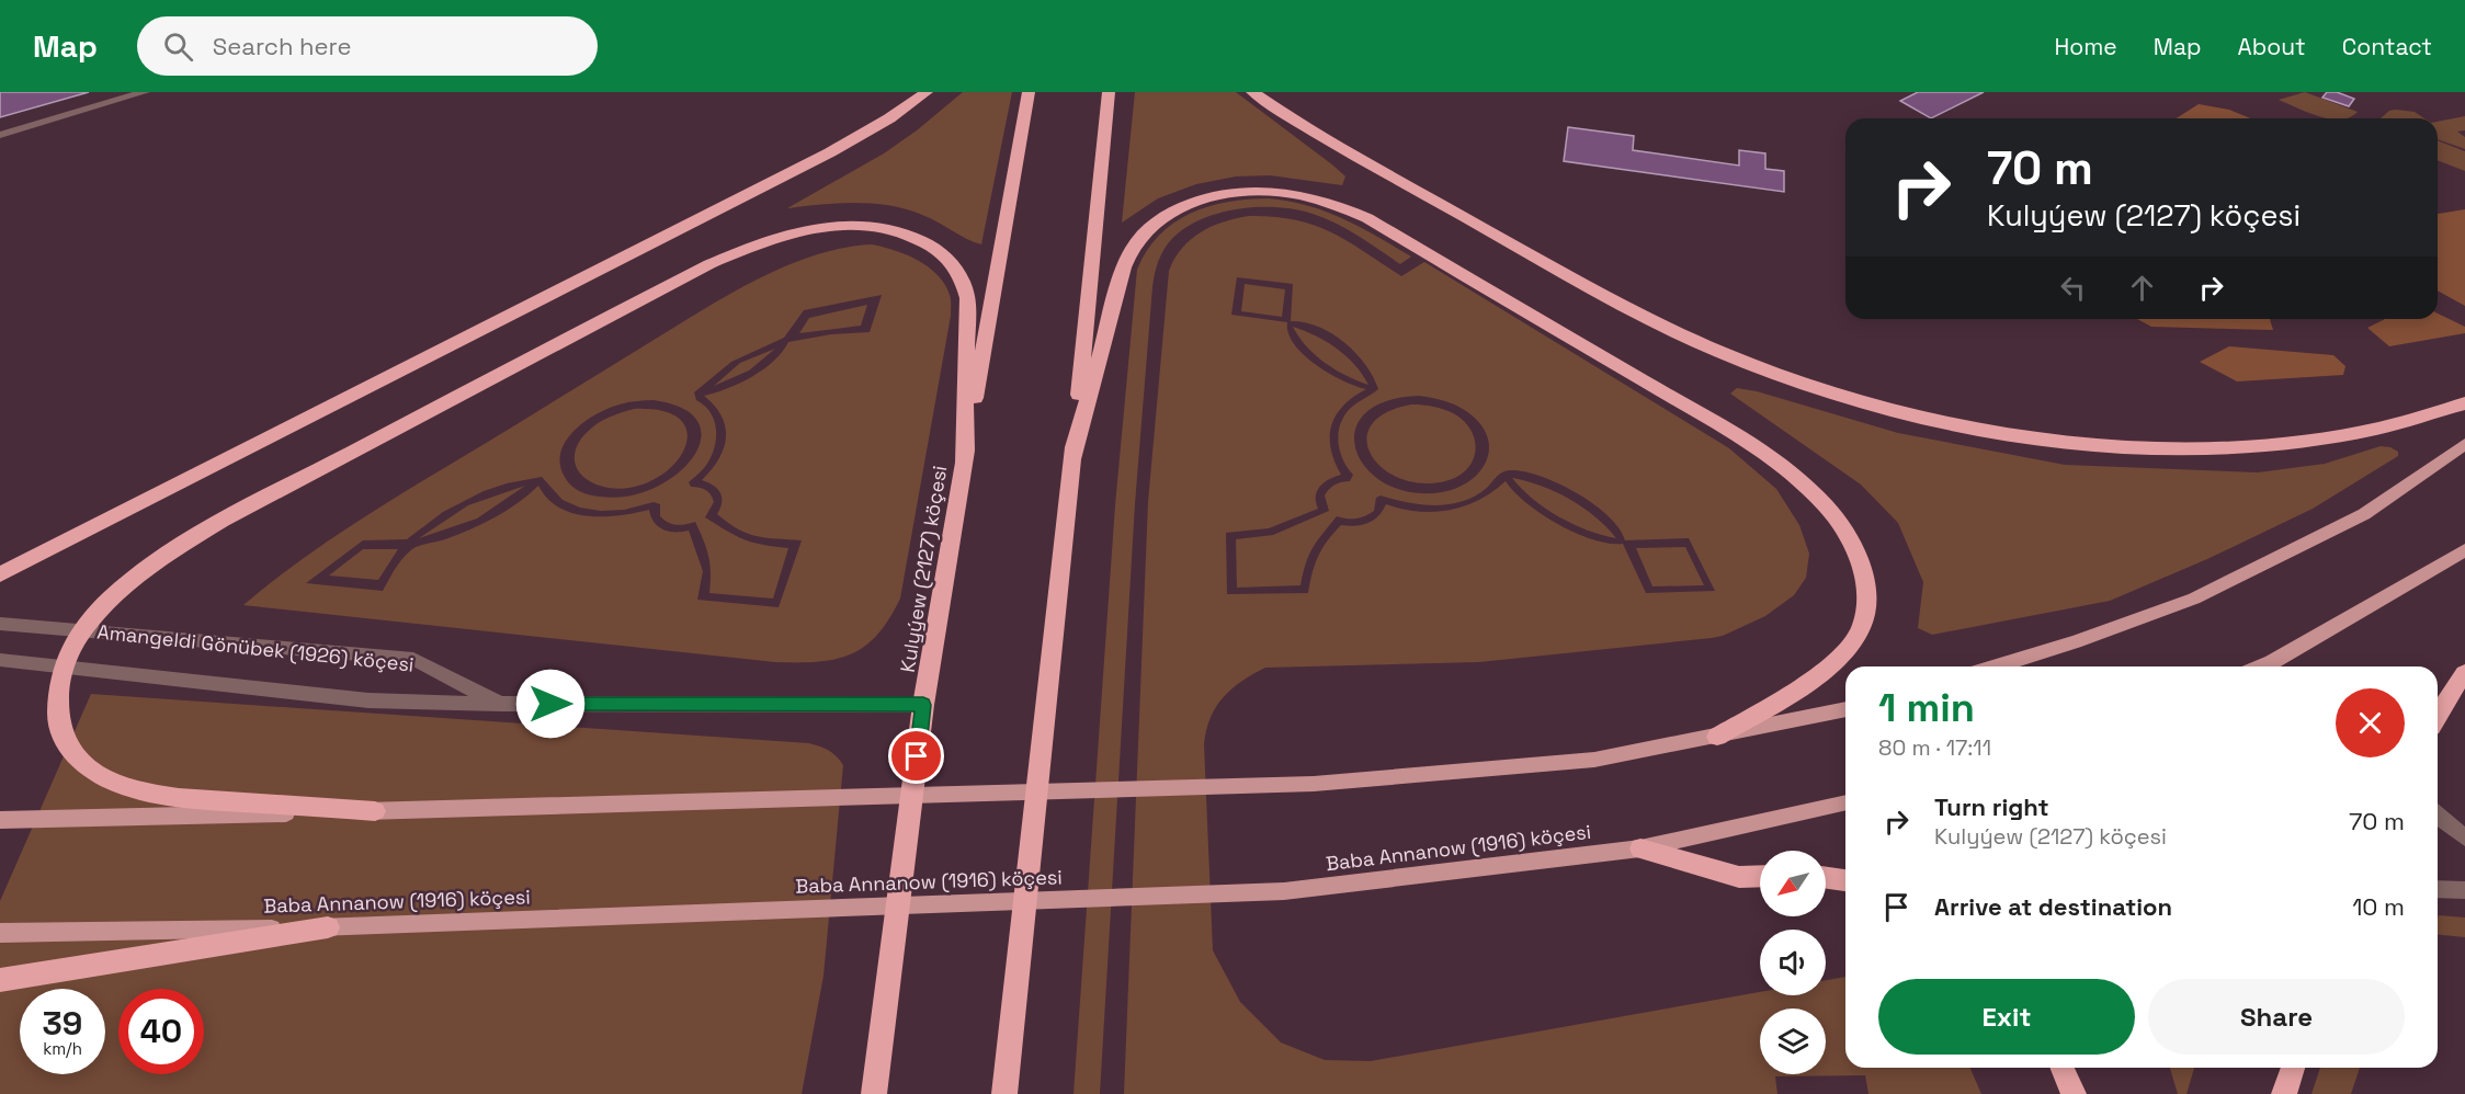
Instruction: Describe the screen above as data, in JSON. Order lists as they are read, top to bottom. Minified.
{"streets":{"highway":["Kulyýew (2127) köçesi"],"main road":["Baba Annanow (1916) köçesi"],"street":["Amangeldi Gönübek (1926) köçesi"]},"crossings":[["Kulyýew (2127) köçesi","Amangeldi Gönübek (1926) köçesi"]],"north":"bottom left","page":{"header":"Map","search":"Search here","nav":["Home","Map","About","Contact"],"turn":["70 m","Kulyýew (2127) köçesi"],"heading":["1 min","80 m · 17:11"],"list":[{"name":"Turn right","note":"Kulyýew (2127) köçesi","value":"70 m"},{"name":"Arrive at destination","value":"10 m"}],"buttons":["Exit","Share"],"speed":"39 km/h","limit":"40"}}
